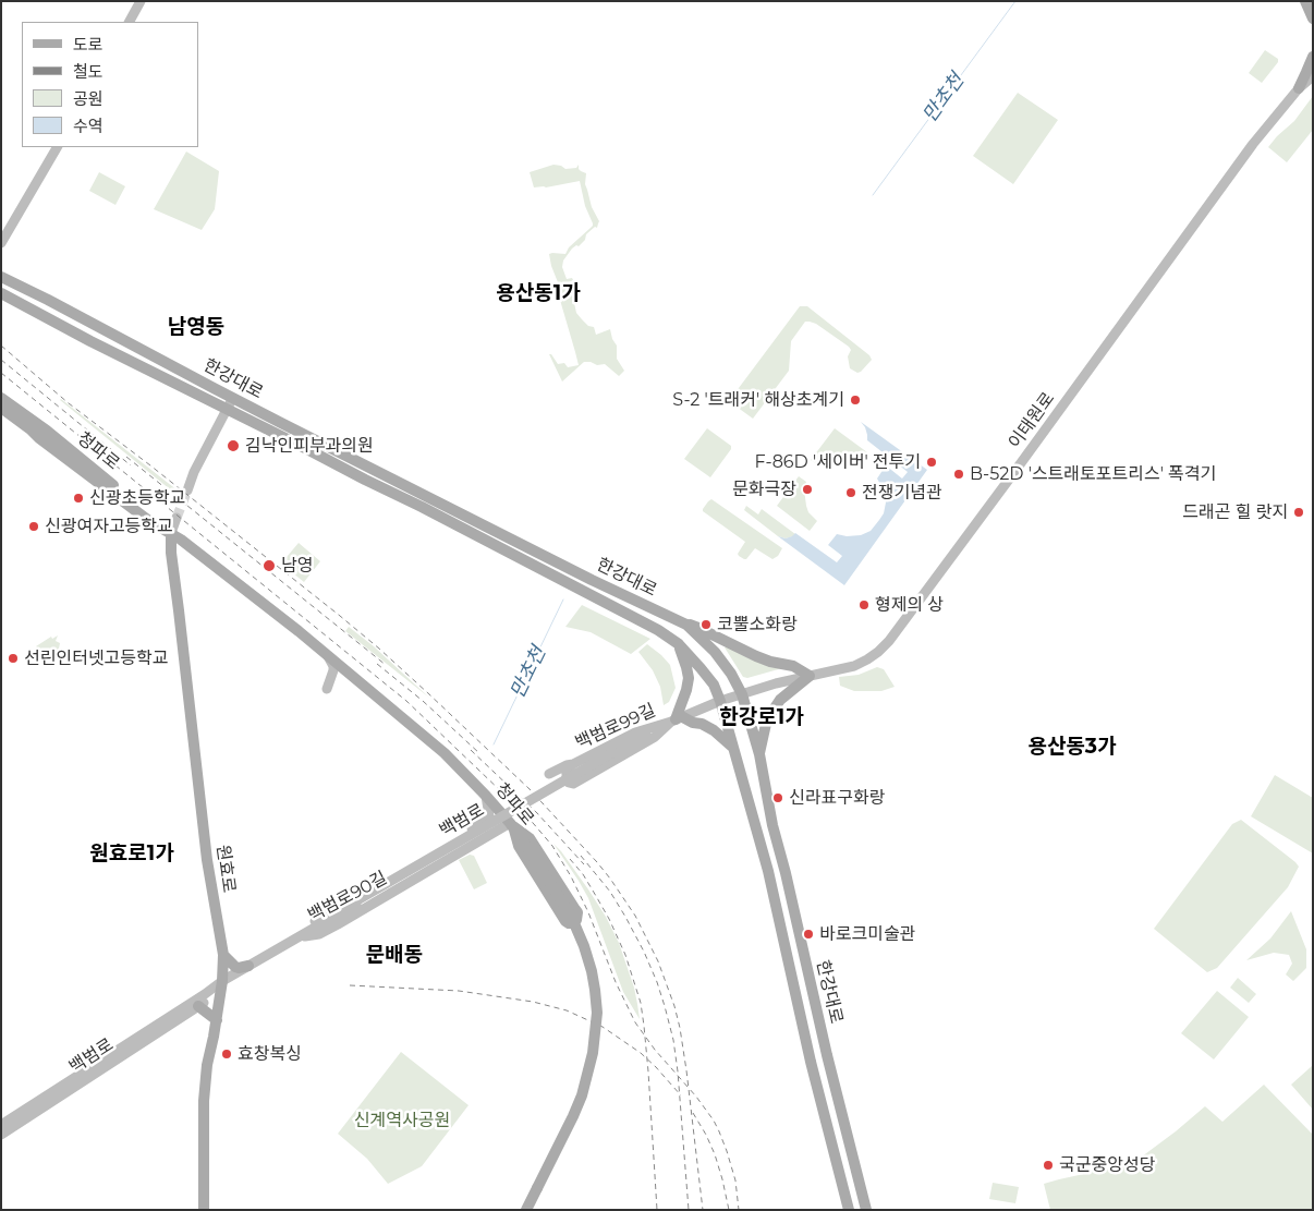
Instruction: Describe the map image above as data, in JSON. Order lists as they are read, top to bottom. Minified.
{"streets":{"main road":["한강대로","이태원로","청파로","백범로99길","백범로","원효로","백범로90길"]},"crossings":[["한강대로","이태원로"],["한강대로","백범로"],["이태원로","백범로"],["청파로","원효로"],["청파로","백범로90길"],["백범로99길","백범로"],["백범로","원효로"],["백범로","백범로90길"]],"districts":["용산동1가","남영동","한강로1가","용산동3가","원효로1가","문배동"],"water":["만초천"],"parks":["신계역사공원"],"places":["S-2 '트래커' 해상초계기","김낙인피부과의원","F-86D '세이버' 전투기","B-52D '스트래토포트리스' 폭격기","문화극장","전쟁기념관","신광초등학교","드래곤 힐 랏지","신광여자고등학교","남영","형제의 상","코뿔소화랑","선린인터넷고등학교","신라표구화랑","바로크미술관","효창복싱","국군중앙성당"],"legend":["도로","철도","공원","수역"]}
